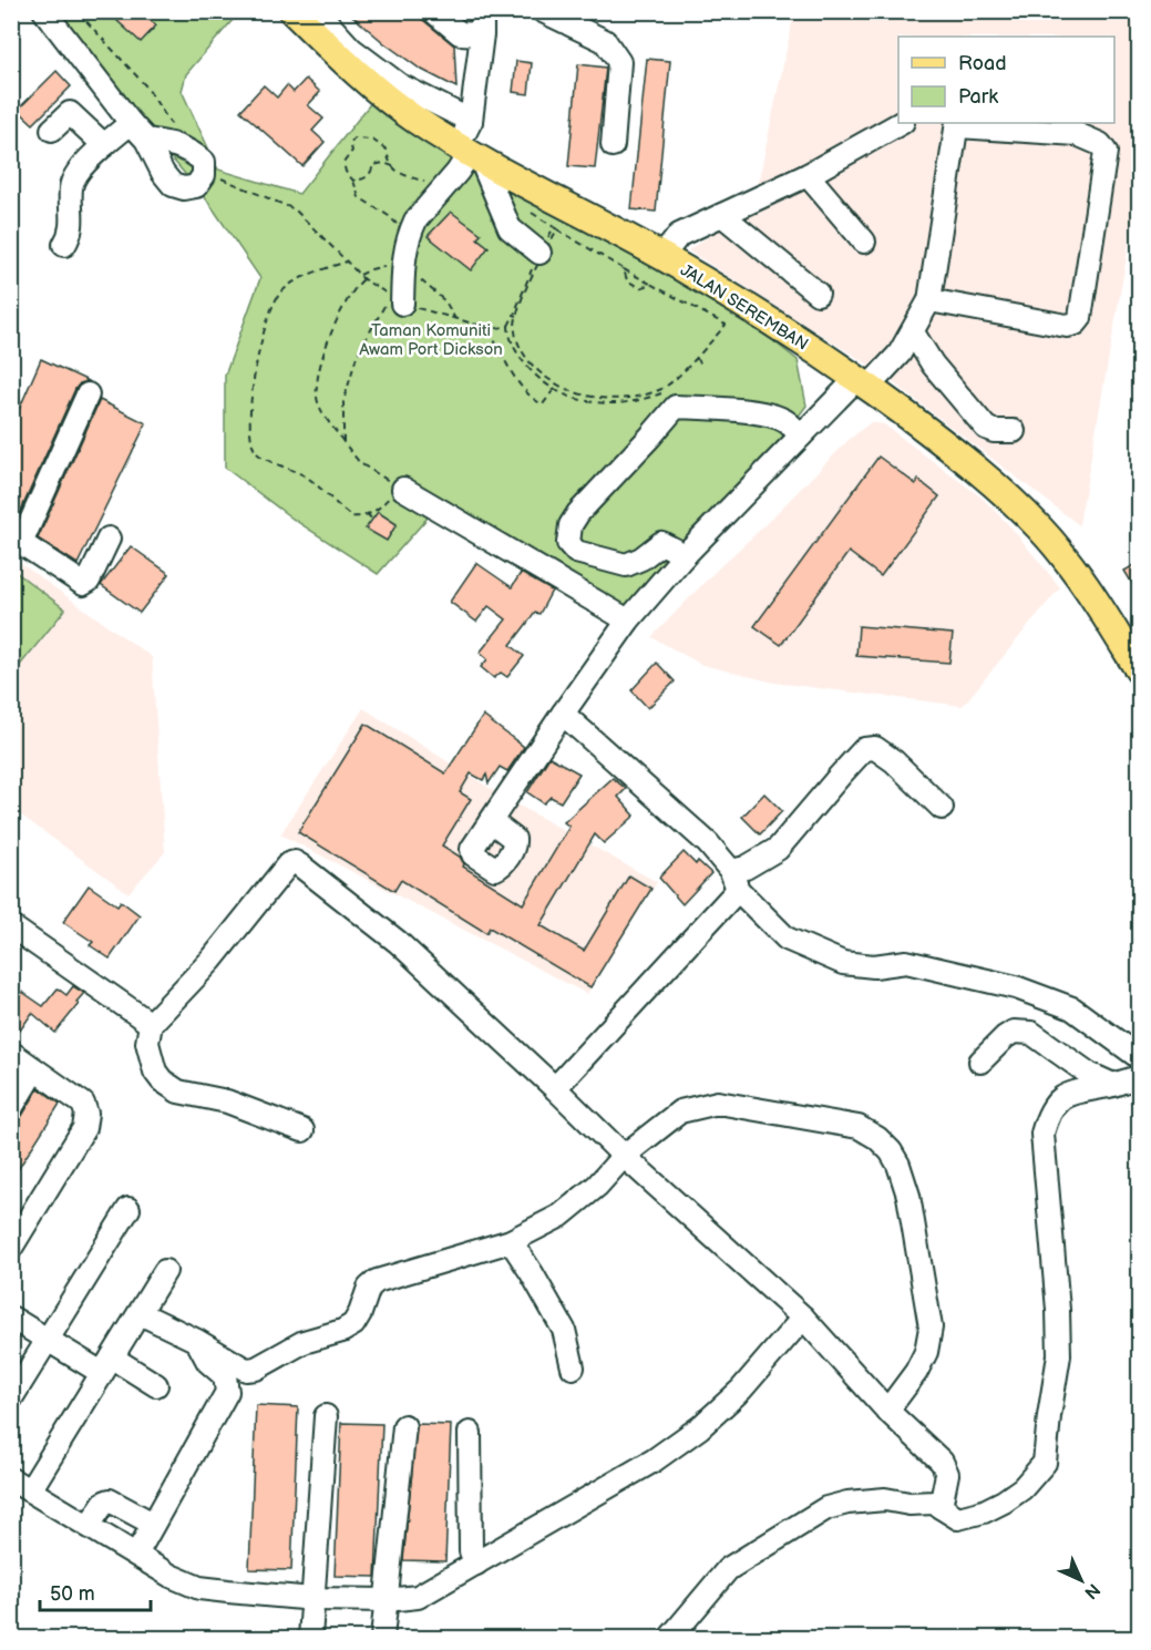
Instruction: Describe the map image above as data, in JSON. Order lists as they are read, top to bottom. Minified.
{"streets":{"main road":["JALAN SEREMBAN"]},"parks":["Taman Komuniti Awam Port Dickson"],"legend":["Road","Park"],"scale_bar":"50 m","north":"bottom right"}
